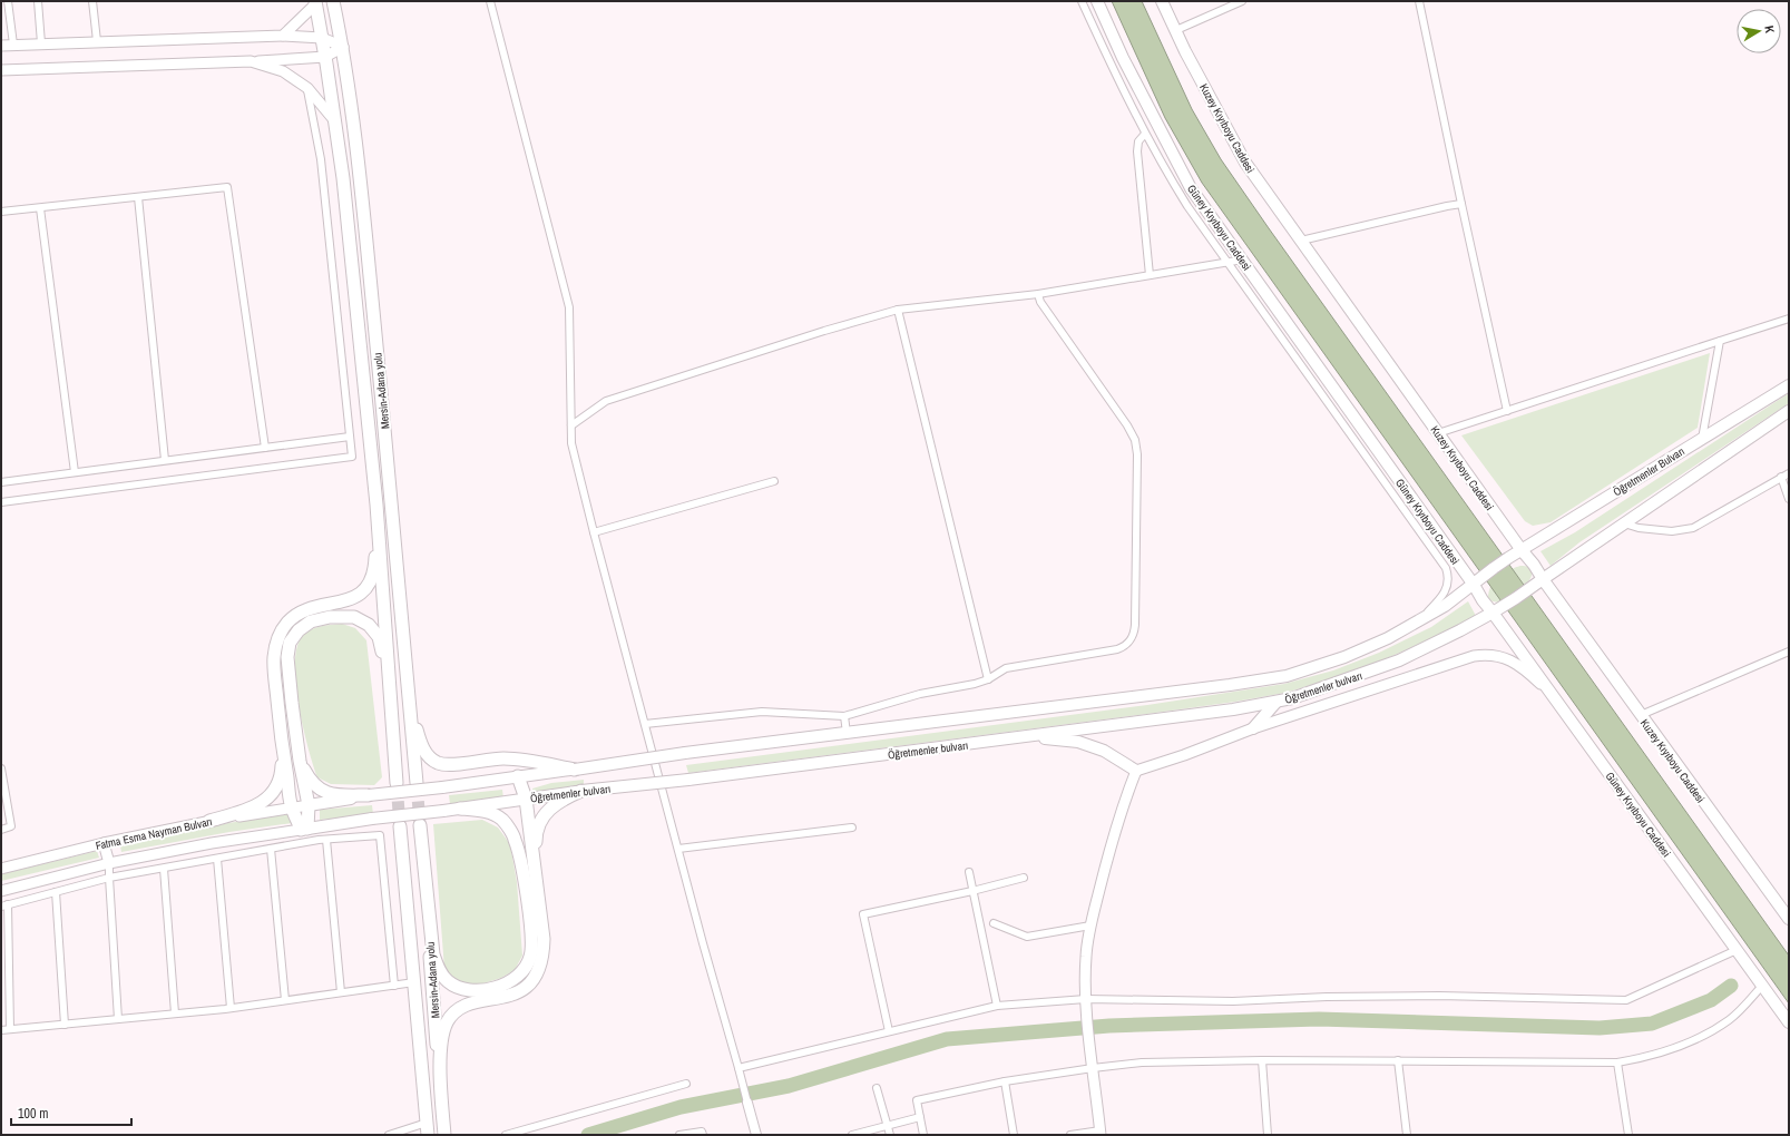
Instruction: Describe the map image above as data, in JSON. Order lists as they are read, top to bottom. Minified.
{"streets":{"highway":["Mersin-Adana yolu"],"main road":["Kuzey Kıyıboyu Caddesi","Güney Kıyıboyu Caddesi","Öğretmenler Bulvarı","Öğretmenler bulvarı","Fatma Esma Nayman Bulvarı"]},"crossings":[["Kuzey Kıyıboyu Caddesi","Öğretmenler Bulvarı"],["Kuzey Kıyıboyu Caddesi","Öğretmenler bulvarı"],["Güney Kıyıboyu Caddesi","Öğretmenler bulvarı"],["Mersin-Adana yolu","Öğretmenler bulvarı"],["Öğretmenler Bulvarı","Öğretmenler bulvarı"],["Öğretmenler bulvarı","Fatma Esma Nayman Bulvarı"]],"scale_bar":"100 m","north":"right"}
